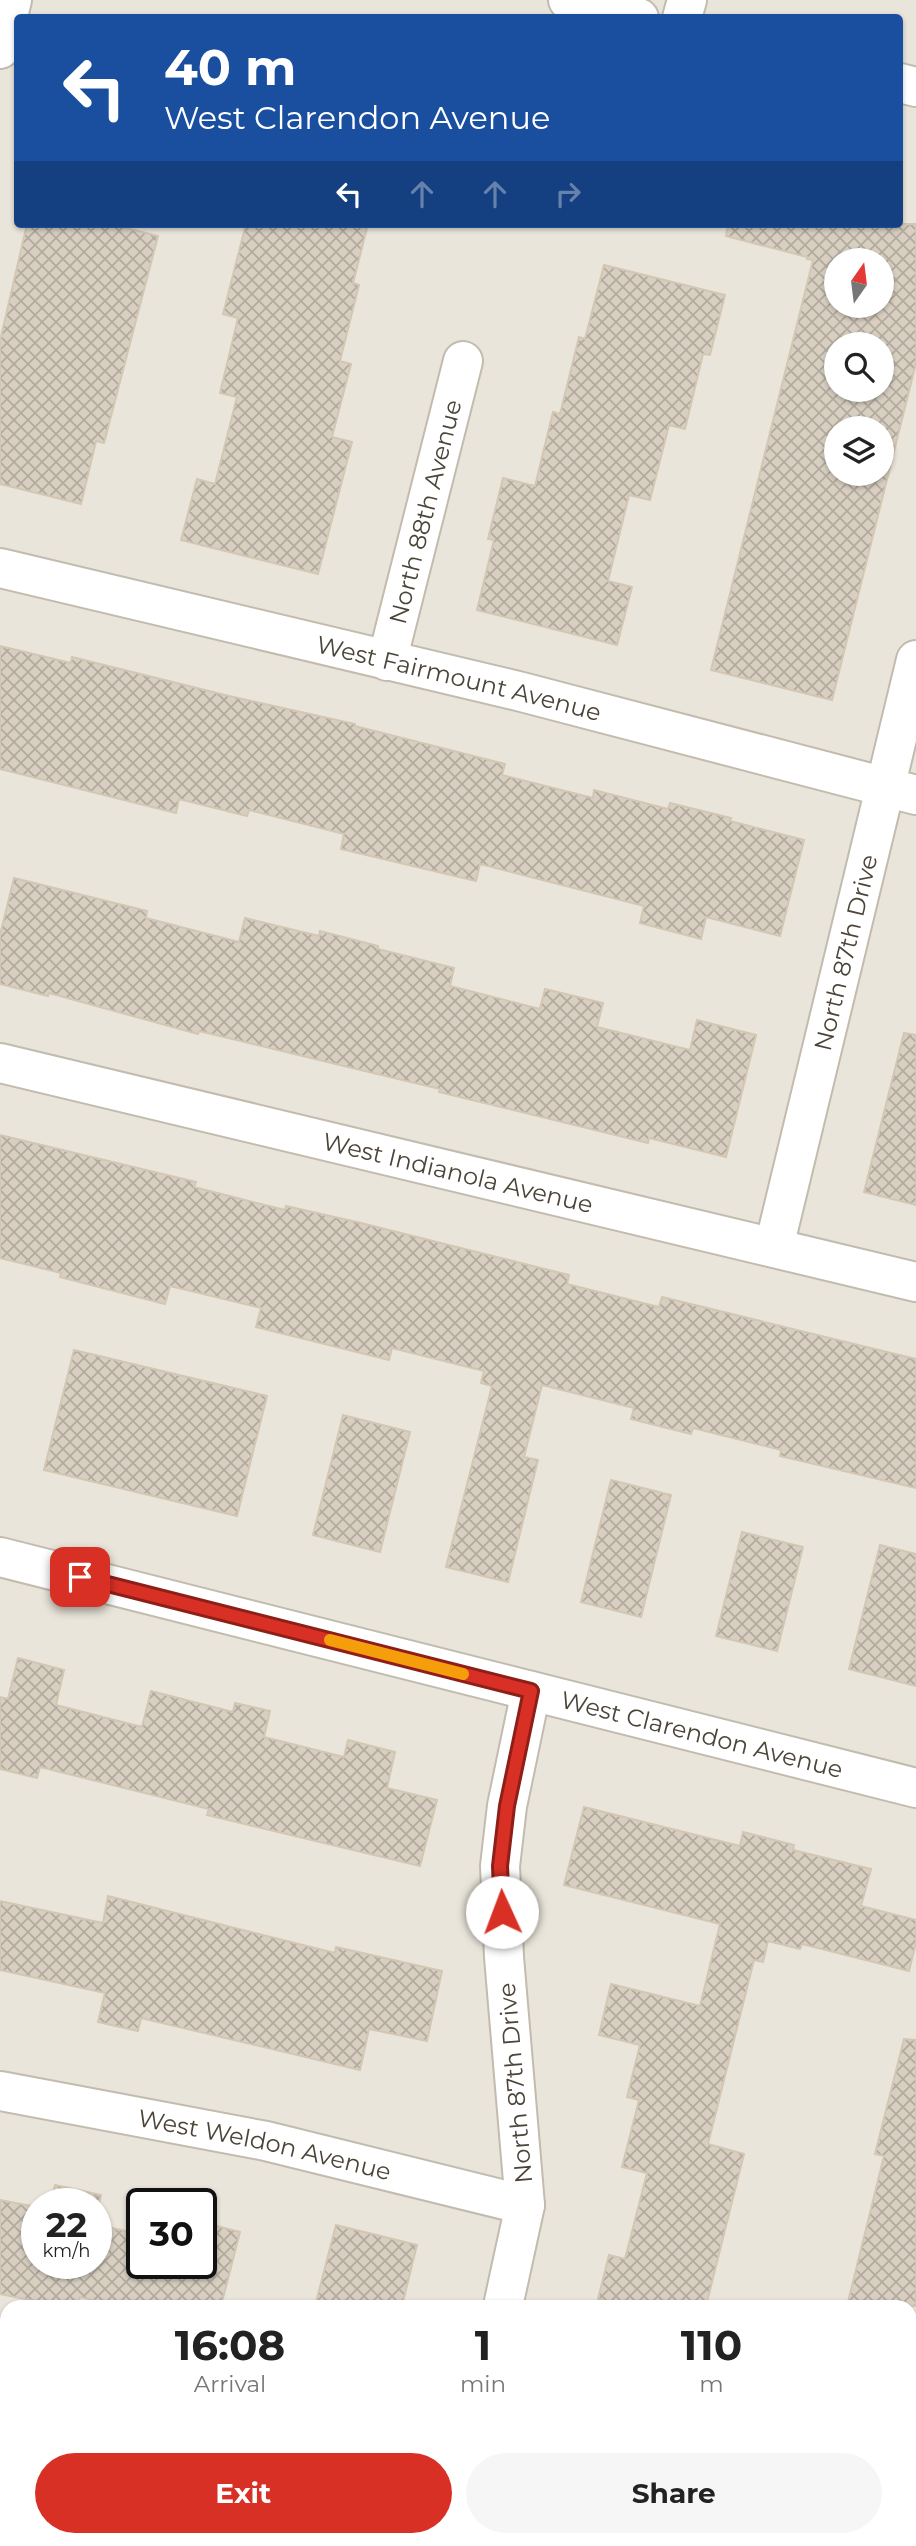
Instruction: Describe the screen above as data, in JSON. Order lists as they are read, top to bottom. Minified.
{"streets":{"street":["North 88th Avenue","West Fairmount Avenue","North 87th Drive","West Indianola Avenue","West Clarendon Avenue","West Weldon Avenue"]},"crossings":[["North 88th Avenue","West Fairmount Avenue"],["West Fairmount Avenue","North 87th Drive"],["North 87th Drive","West Indianola Avenue"],["North 87th Drive","West Clarendon Avenue"],["North 87th Drive","West Weldon Avenue"]],"north":"top","page":{"turn":["40 m","West Clarendon Avenue"],"speed":"22 km/h","limit":"30","eta":["16:08","Arrival","1","min","110","m"],"buttons":["Exit","Share"]}}
